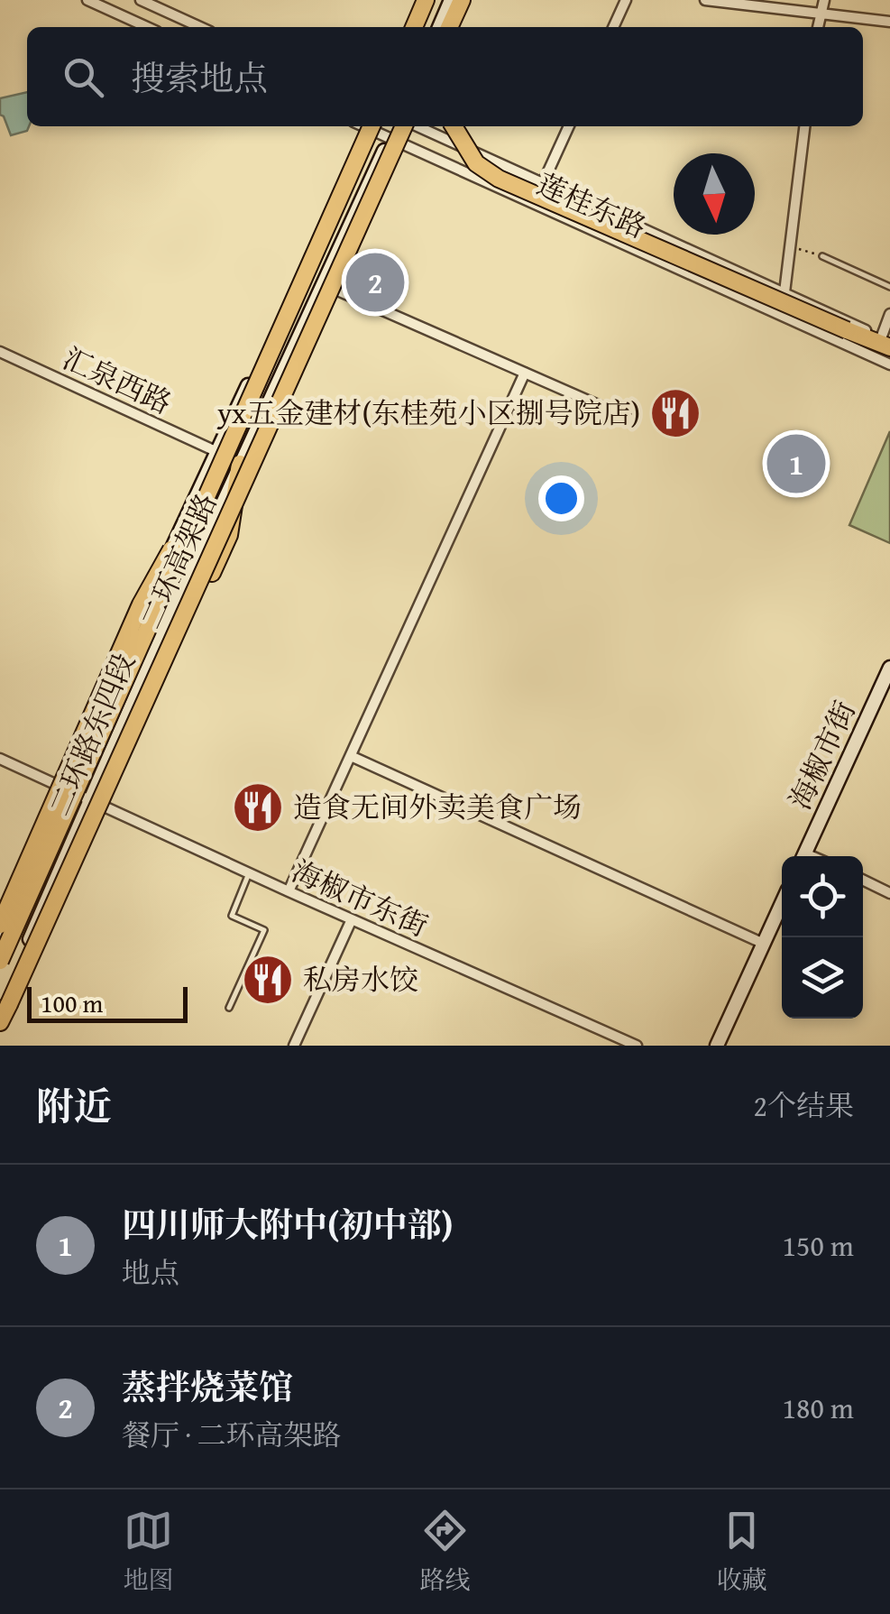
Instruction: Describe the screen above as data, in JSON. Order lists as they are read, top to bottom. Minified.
{"streets":{"highway":["二环高架路"],"main road":["二环路东四段","海椒市街"],"street":["莲桂东路","汇泉西路","海椒市东街"]},"crossings":[["莲桂东路","二环路东四段"],["汇泉西路","二环高架路"],["汇泉西路","二环路东四段"],["二环高架路","二环路东四段"],["二环路东四段","海椒市东街"]],"places":{"restaurant":["yx五金建材(东桂苑小区捌号院店)","造食无间外卖美食广场","私房水饺"]},"scale_bar":"100 m","north":"bottom","page":{"search":"搜索地点","pins":["2","1"],"scale":"100 m","heading":["附近","2个结果"],"list":[{"mark":"1","name":"四川师大附中(初中部)","note":"地点","value":"150 m"},{"mark":"2","name":"蒸拌烧菜馆","note":"餐厅 · 二环高架路","value":"180 m"}],"nav":["地图","路线","收藏"]}}
